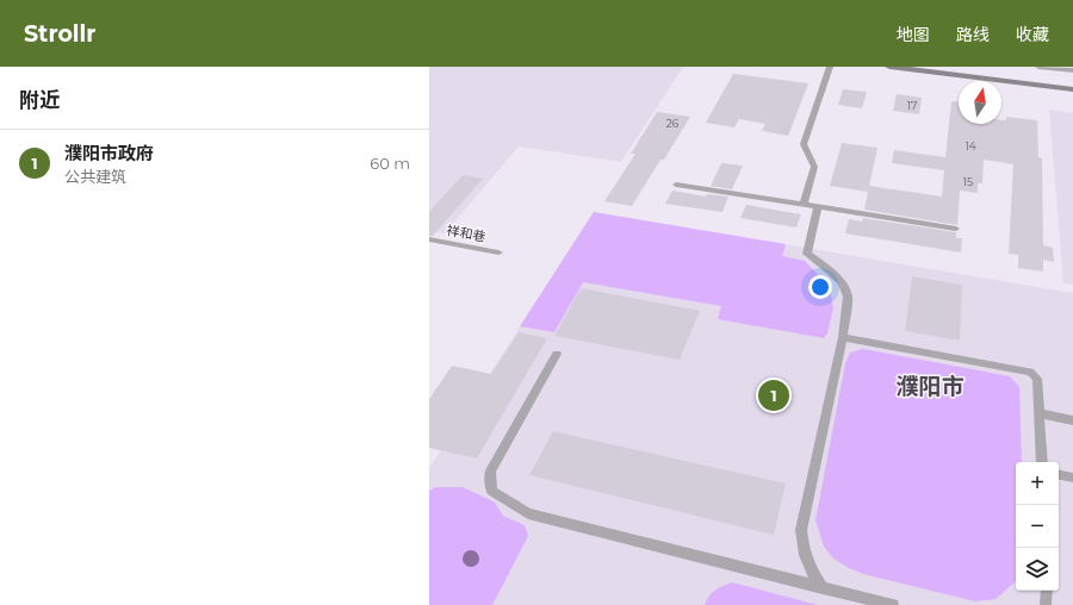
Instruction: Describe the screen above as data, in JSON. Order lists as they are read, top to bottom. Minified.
{"streets":{"lane":["祥和巷"]},"districts":["濮阳市"],"house_numbers":["17","26","14","15"],"north":"top","page":{"header":"Strollr","nav":["地图","路线","收藏"],"heading":"附近","list":[{"mark":"1","name":"濮阳市政府","note":"公共建筑","value":"60 m"}],"pins":"1","map_buttons":["+","−"]}}
